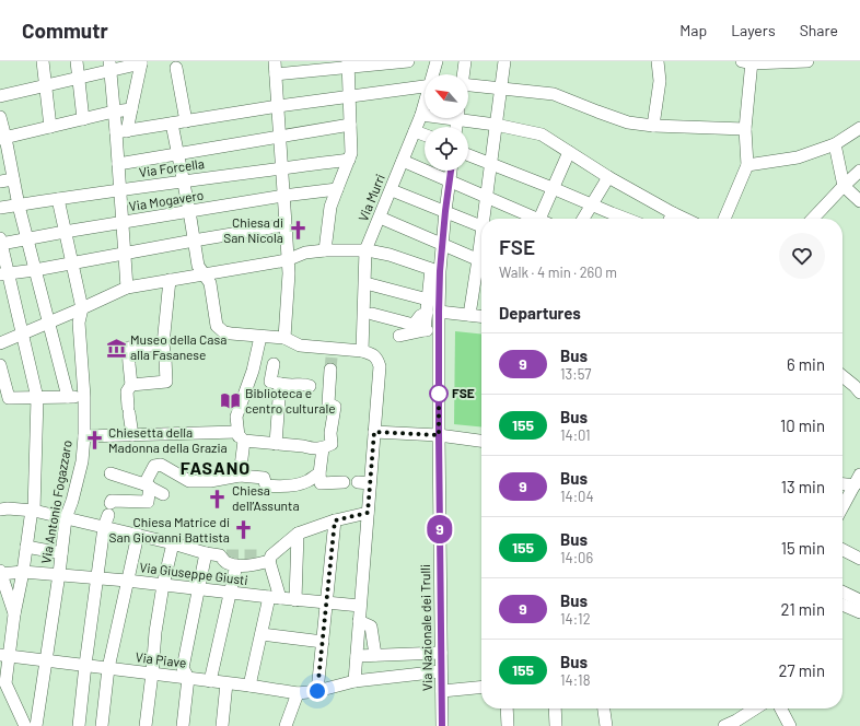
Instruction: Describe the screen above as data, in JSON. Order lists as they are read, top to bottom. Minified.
{"streets":{"street":["Via Forcella","Via Murri","Via Mogavero","Via Antonio Fogazzaro","Via Giuseppe Giusti","Via Nazionale dei Trulli","Via Piave"]},"crossings":[["Via Forcella","Via Antonio Fogazzaro"],["Via Mogavero","Via Antonio Fogazzaro"],["Via Antonio Fogazzaro","Via Giuseppe Giusti"],["Via Antonio Fogazzaro","Via Piave"],["Via Nazionale dei Trulli","Via Piave"]],"districts":["FASANO"],"places":{"church":["Chiesa di San Nicola","Chiesetta della Madonna della Grazia","Chiesa dell’Assunta","Chiesa Matrice di San Giovanni Battista"],"museum":["Museo della Casa alla Fasanese"],"other":["FSE"],"library":["Biblioteca e centro culturale"]},"lines":["bus line 9"],"north":"top left","page":{"header":"Commutr","nav":["Map","Layers","Share"],"on_map":"9","heading":[["FSE","Walk · 4 min · 260 m"],"Departures"],"list":[{"mark":"9","name":"Bus","note":"13:57","value":"6 min"},{"mark":"155","name":"Bus","note":"14:01","value":"10 min"},{"mark":"9","name":"Bus","note":"14:04","value":"13 min"},{"mark":"155","name":"Bus","note":"14:06","value":"15 min"},{"mark":"9","name":"Bus","note":"14:12","value":"21 min"},{"mark":"155","name":"Bus","note":"14:18","value":"27 min"}]}}
